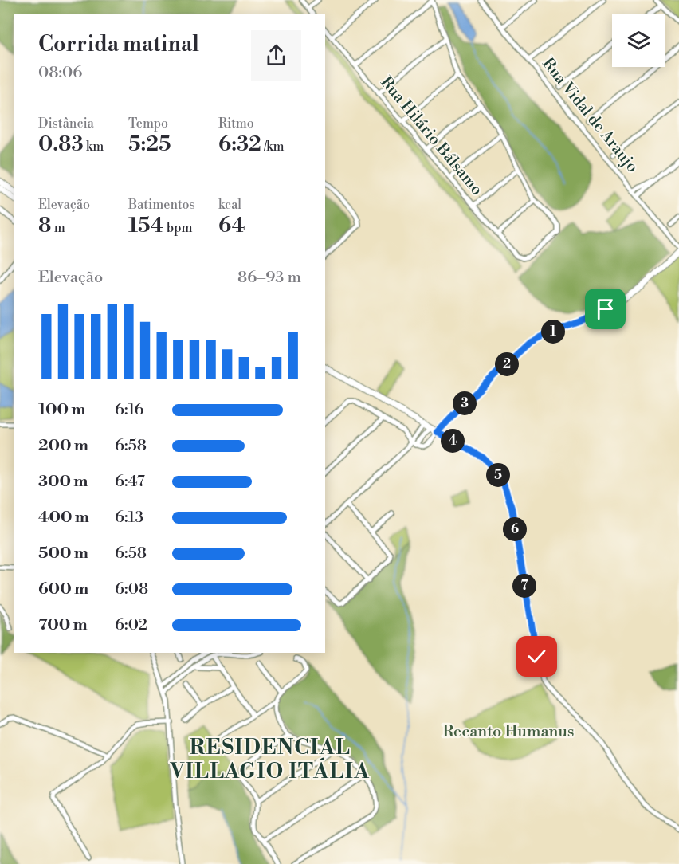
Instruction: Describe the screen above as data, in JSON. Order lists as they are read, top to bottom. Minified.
{"streets":{"street":["Rua Vidal de Araujo","Rua Hilário Bálsamo"]},"districts":["RESIDENCIAL VILLAGIO ITÁLIA"],"parks":["Recanto Humanus"],"page":{"heading":["Corrida matinal","08:06"],"stats":[["Distância","0.83 km"],["Tempo","5:25"],["Ritmo","6:32 /km"],["Elevação","8 m"],["Batimentos","154 bpm"],["kcal","64"]],"chart":["Elevação","86–93 m"],"pins":["1","2","3","4","5","6","7"],"list":[{"name":"100 m","note":"6:16"},{"name":"200 m","note":"6:58"},{"name":"300 m","note":"6:47"},{"name":"400 m","note":"6:13"},{"name":"500 m","note":"6:58"},{"name":"600 m","note":"6:08"},{"name":"700 m","note":"6:02"}]}}
